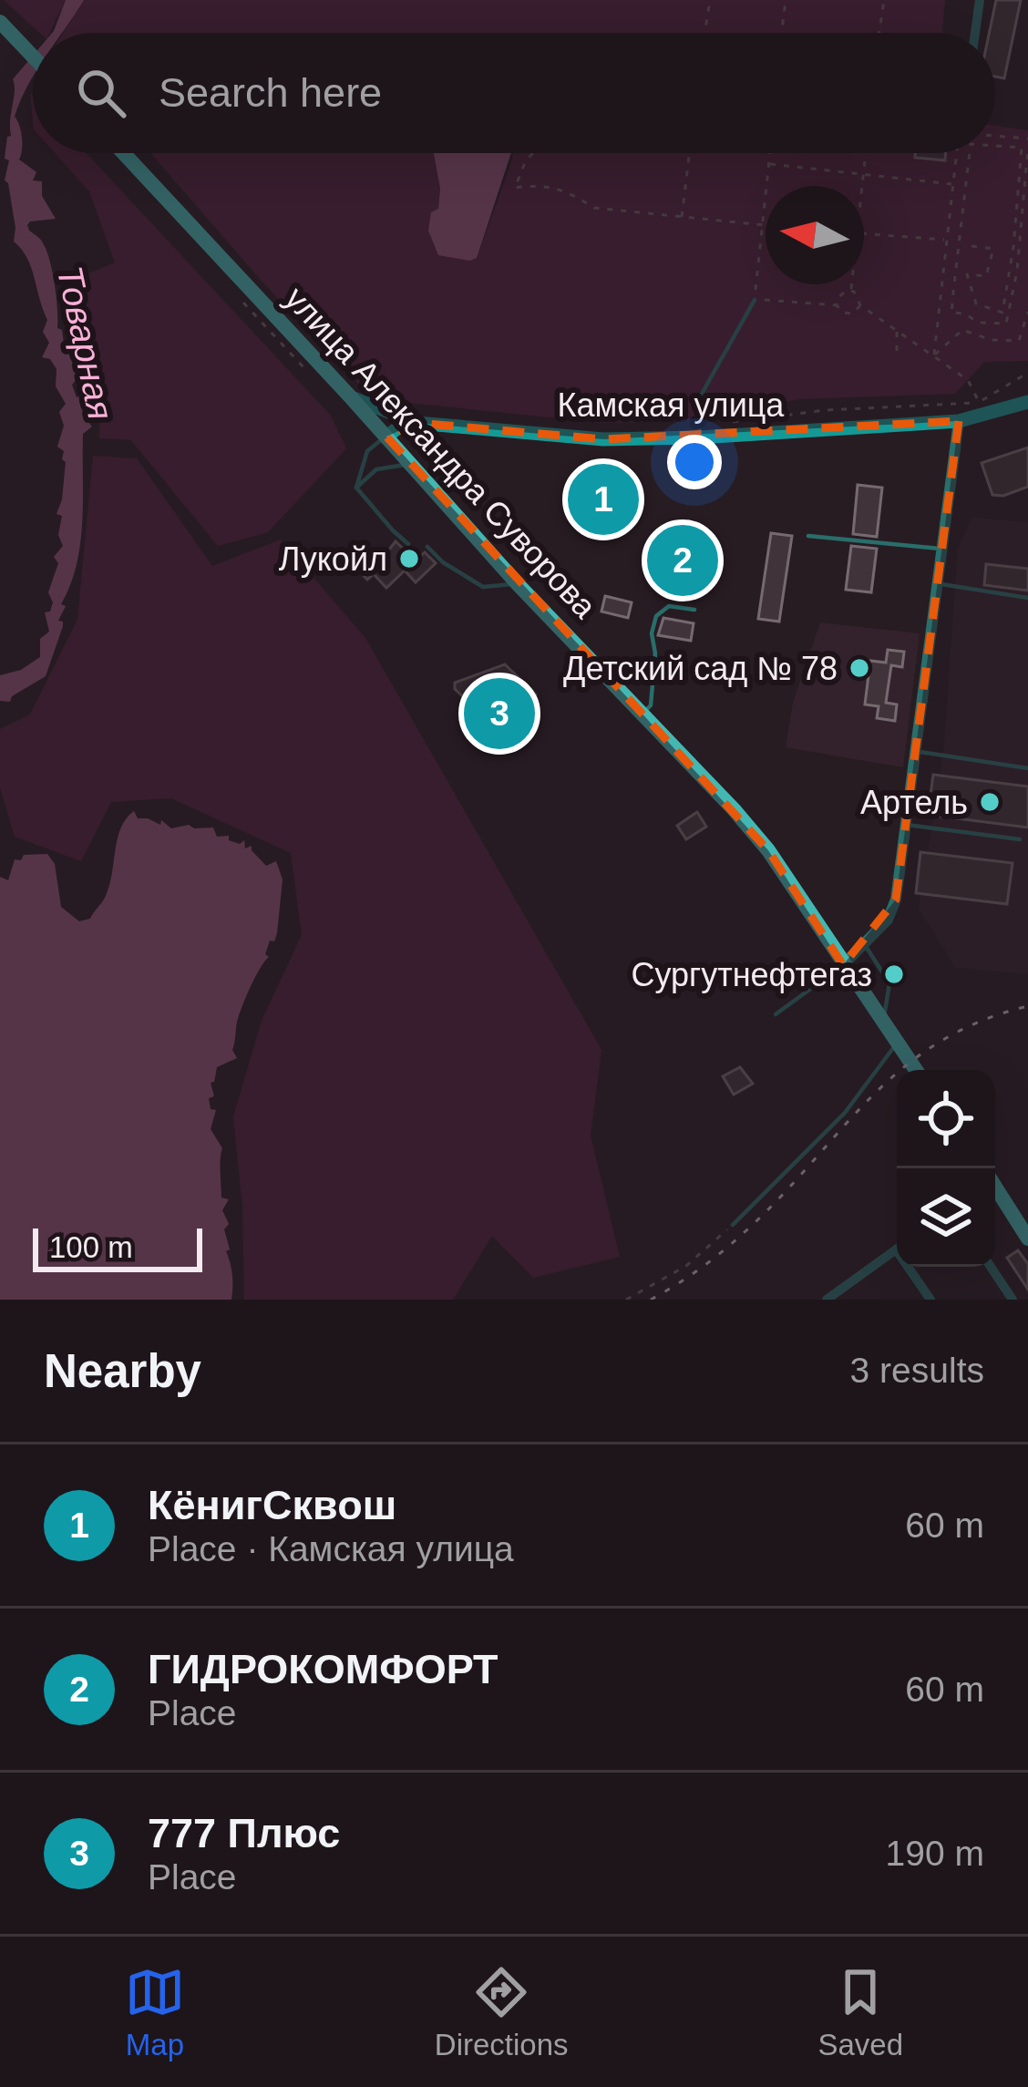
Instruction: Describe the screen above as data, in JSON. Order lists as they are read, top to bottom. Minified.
{"streets":{"main road":["Камская улица","улица Александра Суворова"]},"crossings":[["Камская улица","улица Александра Суворова"]],"water":["Товарная"],"places":["Лукойл","Детский сад № 78","Артель","Сургутнефтегаз"],"scale_bar":"100 m","north":"left","page":{"search":"Search here","pins":["1","2","3"],"scale":"100 m","heading":["Nearby","3 results"],"list":[{"mark":"1","name":"КёнигСквош","note":"Place · Камская улица","value":"60 m"},{"mark":"2","name":"ГИДРОКОМФОРТ","note":"Place","value":"60 m"},{"mark":"3","name":"777 Плюс","note":"Place","value":"190 m"}],"nav":["Map","Directions","Saved"]}}
